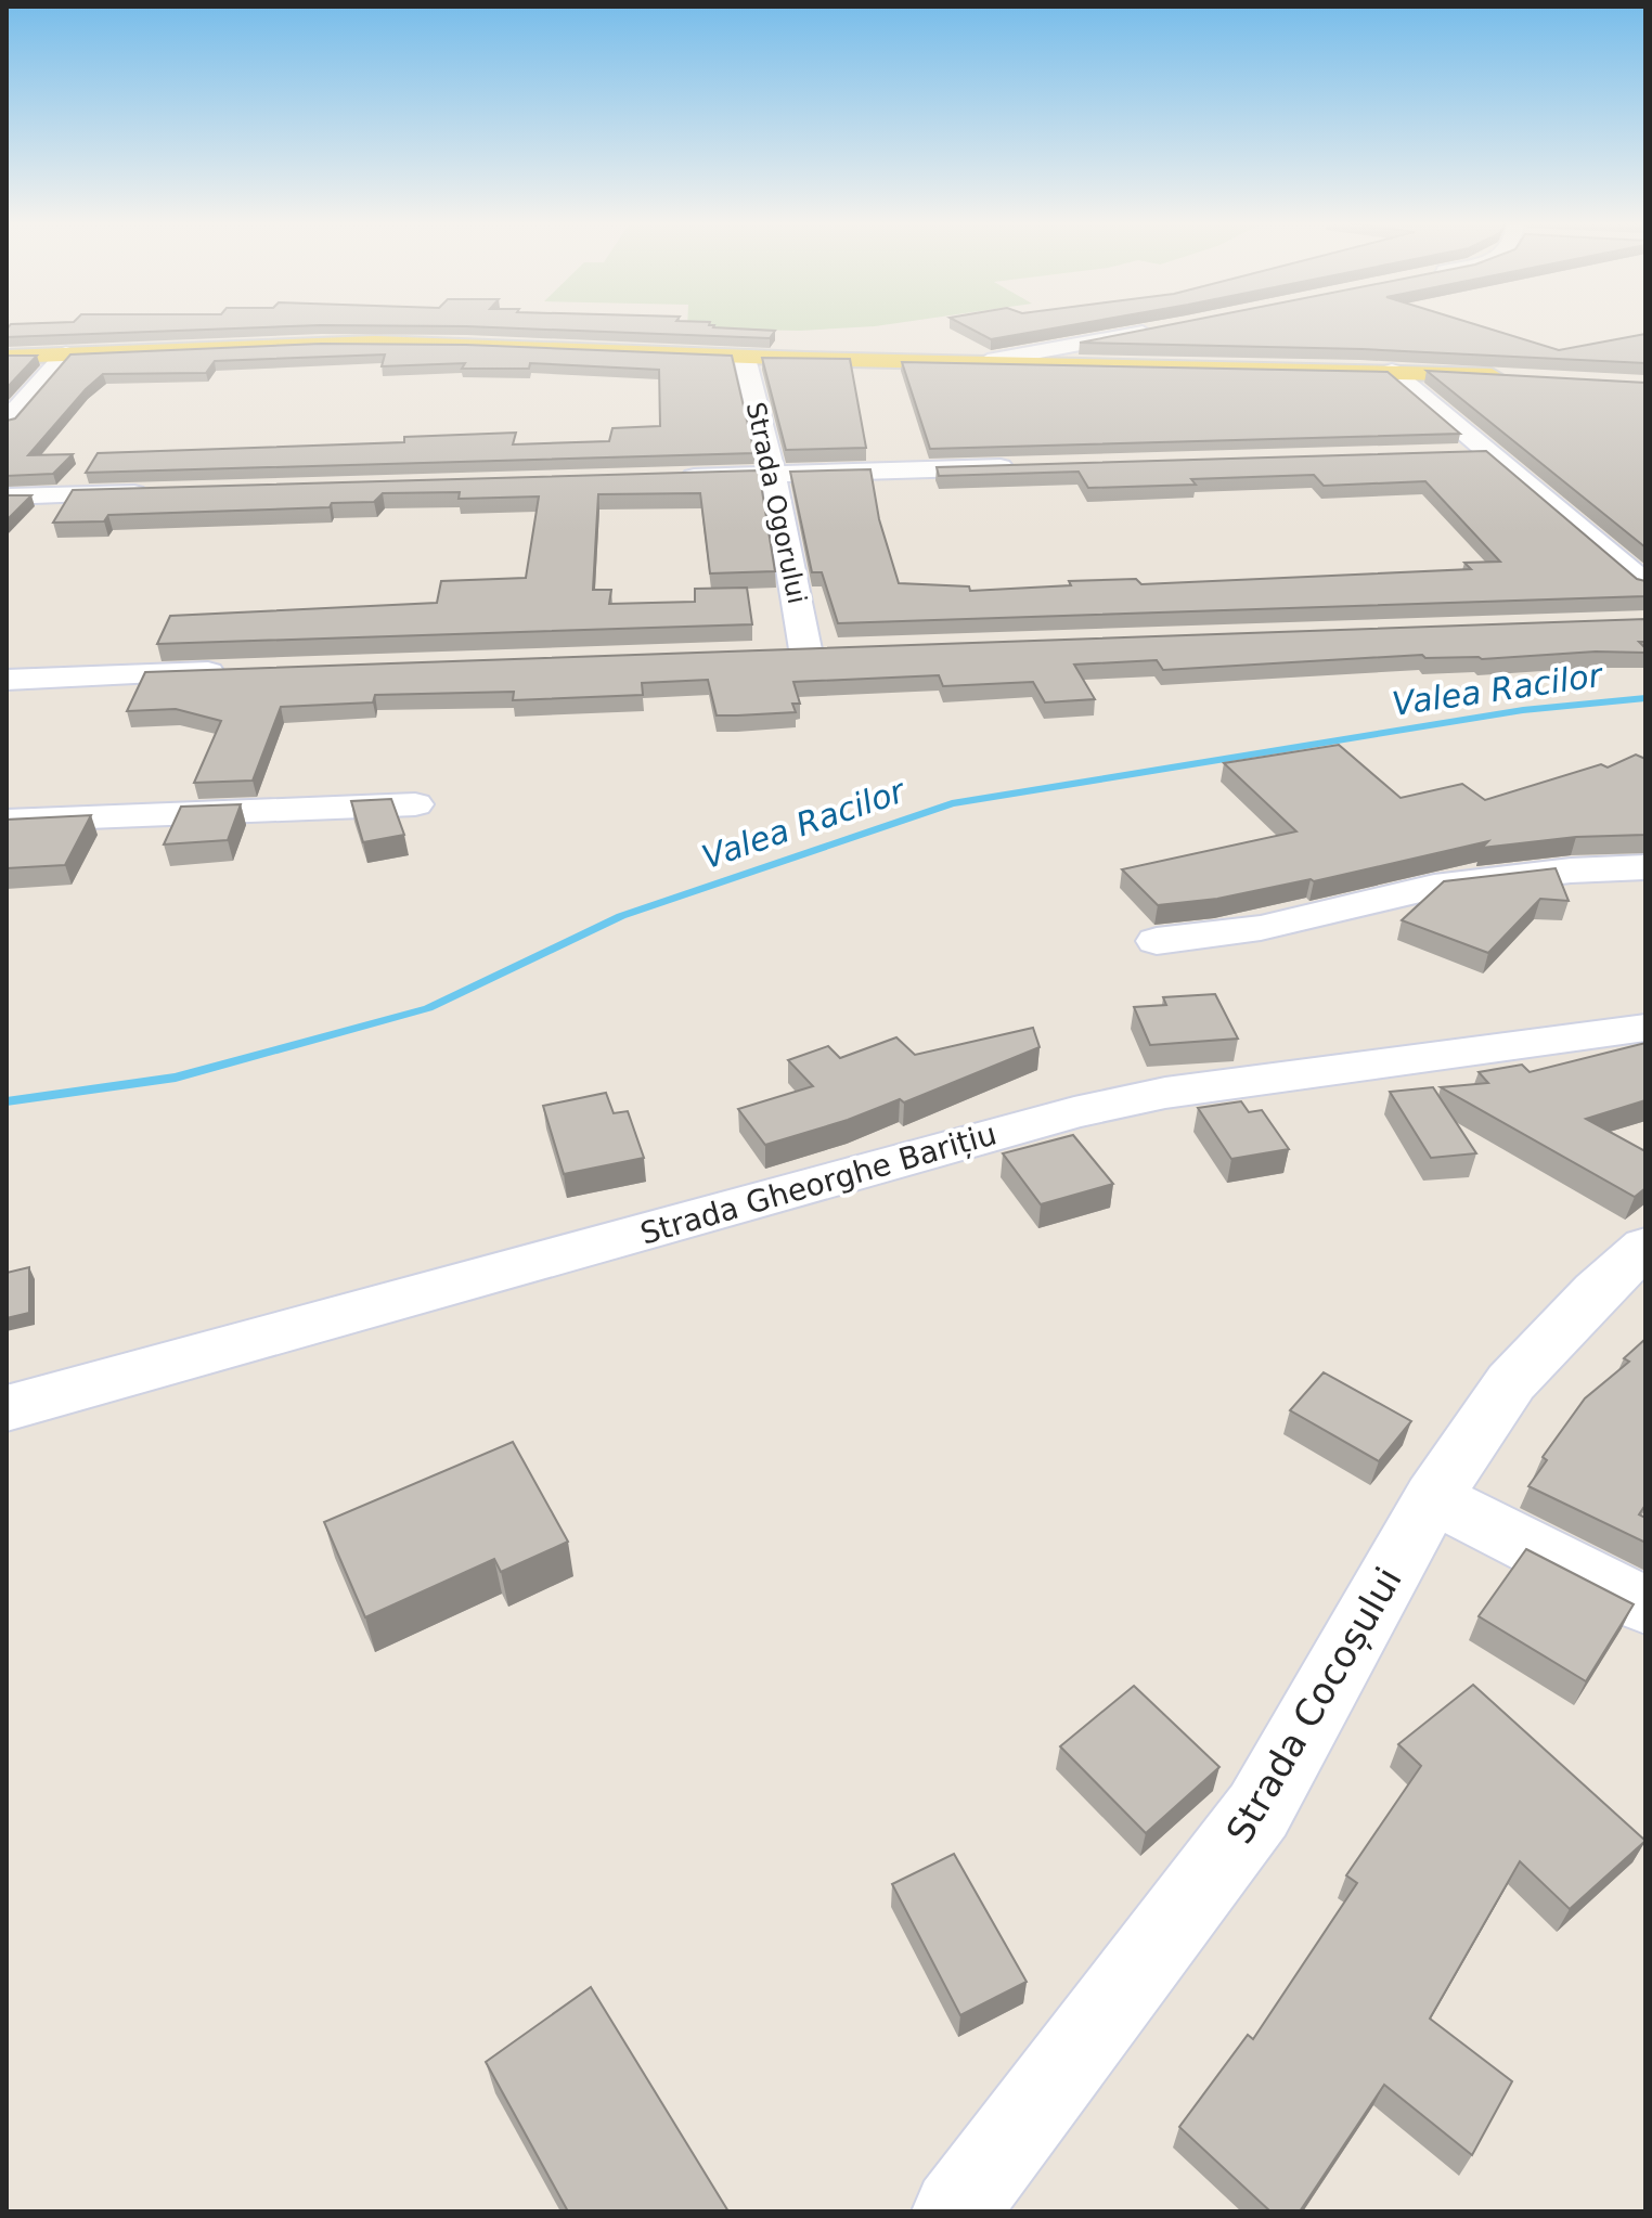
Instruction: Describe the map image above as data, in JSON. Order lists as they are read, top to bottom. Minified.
{"streets":{"street":["Strada Ogorului","Strada Gheorghe Barițiu","Strada Cocoșului"]},"water":["Valea Racilor"]}
